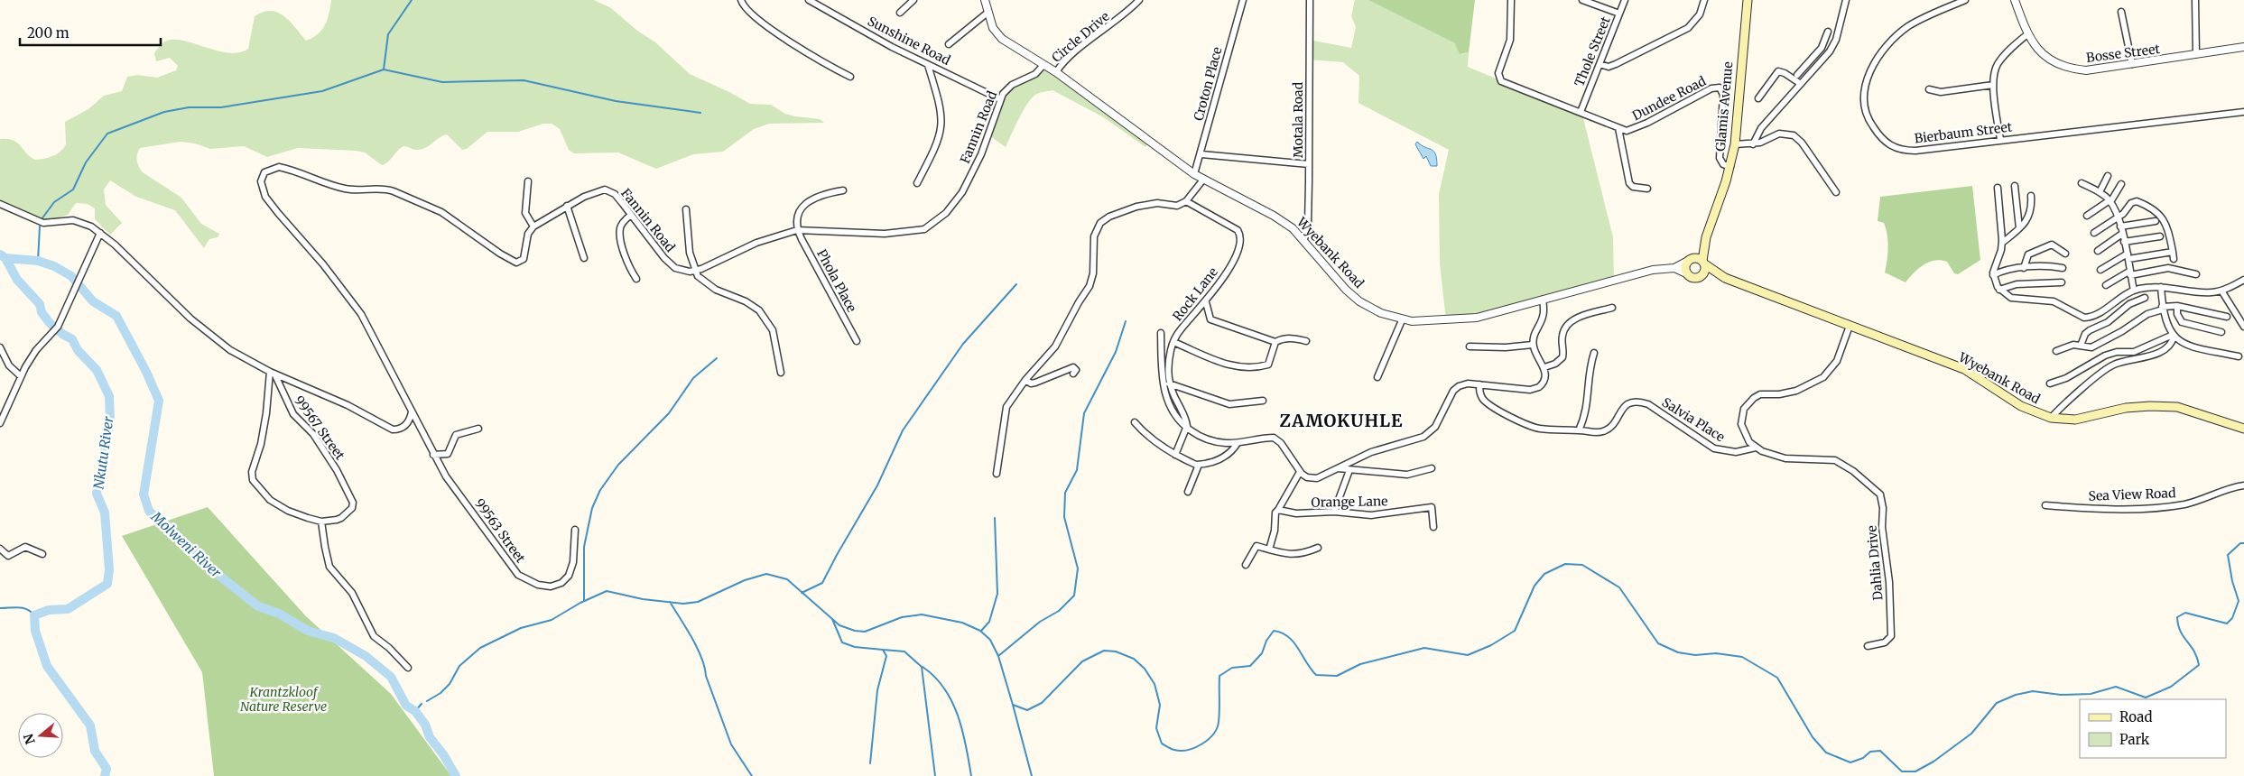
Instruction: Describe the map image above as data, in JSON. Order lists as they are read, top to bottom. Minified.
{"streets":{"main road":["Glamis Avenue","Wyebank Road"],"street":["Circle Drive","Sunshine Road","Thole Street","Bosse Street","Croton Place","Dundee Road","Motala Road","Fannin Road","Bierbaum Street","Phola Place","Rock Lane","Salvia Place","99567 Street","Sea View Road","Orange Lane","99563 Street","Dahlia Drive"]},"crossings":[["Circle Drive","Wyebank Road"],["Sunshine Road","Fannin Road"],["Thole Street","Dundee Road"],["Croton Place","Wyebank Road"],["Dundee Road","Glamis Avenue"],["Glamis Avenue","Wyebank Road"],["Motala Road","Wyebank Road"],["Fannin Road","Wyebank Road"],["Fannin Road","Phola Place"],["Salvia Place","Dahlia Drive"]],"districts":["ZAMOKUHLE"],"water":["Nkutu River","Molweni River"],"parks":["Krantzkloof Nature Reserve"],"legend":["Road","Park"],"scale_bar":"200 m","north":"left"}
